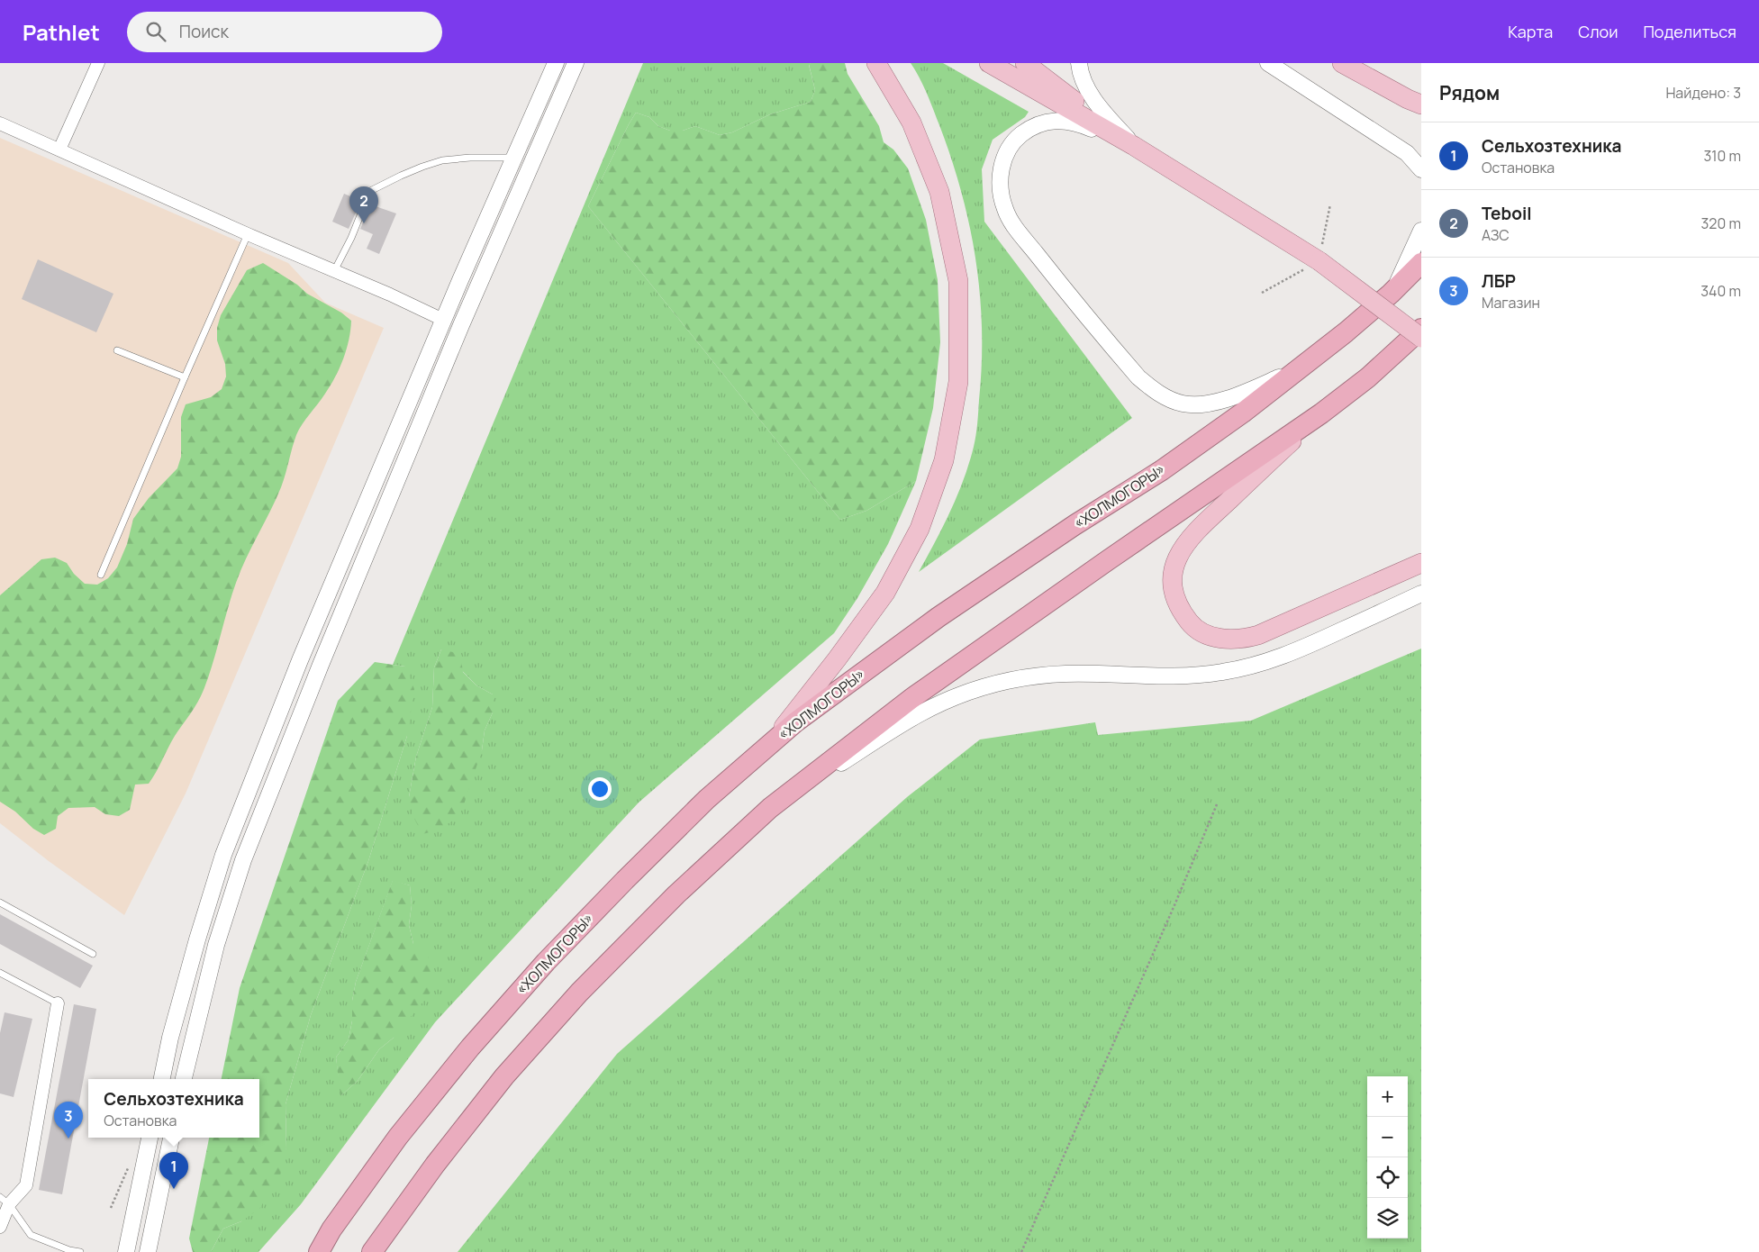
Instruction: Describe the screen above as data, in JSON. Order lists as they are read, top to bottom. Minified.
{"streets":{"highway":["«ХОЛМОГОРЫ»"]},"page":{"header":"Pathlet","search":"Поиск","nav":["Карта","Слои","Поделиться"],"heading":["Рядом","Найдено: 3"],"list":[{"mark":"1","name":"Сельхозтехника","note":"Остановка","value":"310 m"},{"mark":"2","name":"Teboil","note":"АЗС","value":"320 m"},{"mark":"3","name":"ЛБР","note":"Магазин","value":"340 m"}],"pins":["2","3","1"],"map_buttons":["+","−"],"popup":["Сельхозтехника","Остановка"]}}
